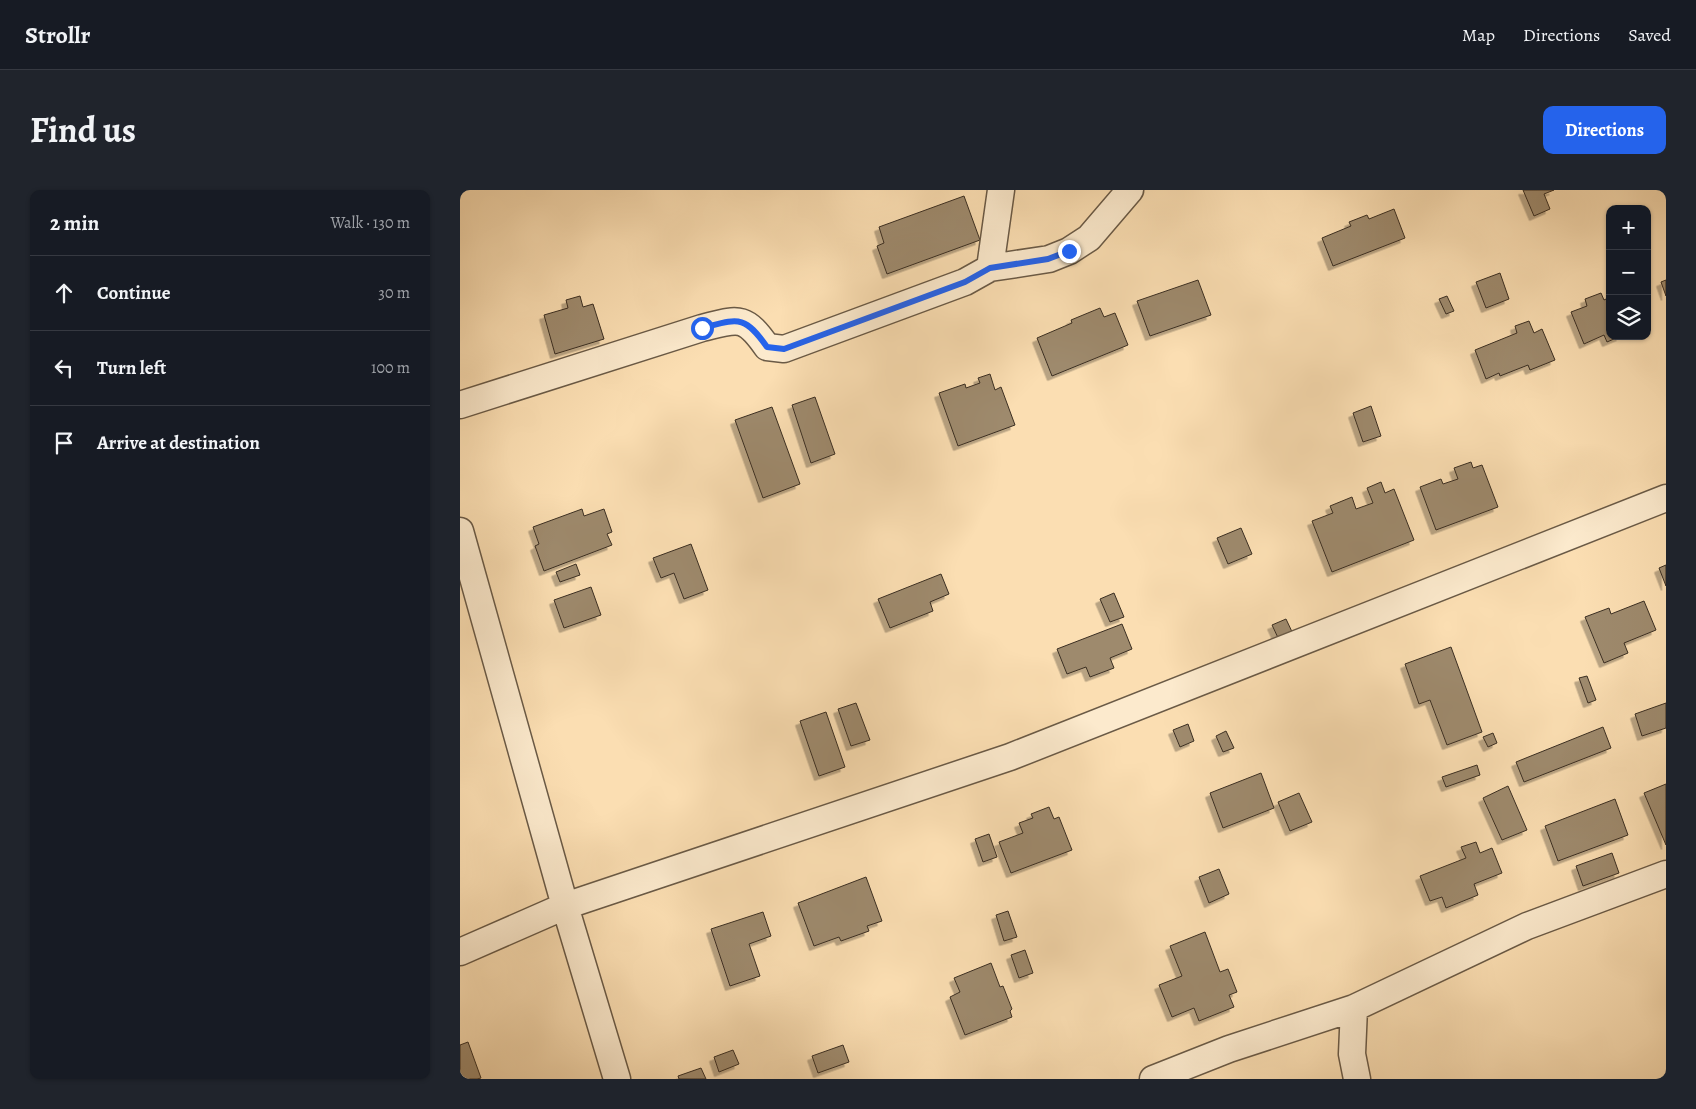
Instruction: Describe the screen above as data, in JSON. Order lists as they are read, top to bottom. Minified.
{"page":{"header":"Strollr","nav":["Map","Directions","Saved"],"title":"Find us","buttons":"Directions","heading":["2 min","Walk · 130 m"],"map_buttons":["+","−"],"list":[["Continue","30 m"],["Turn left","100 m"],"Arrive at destination"]}}
